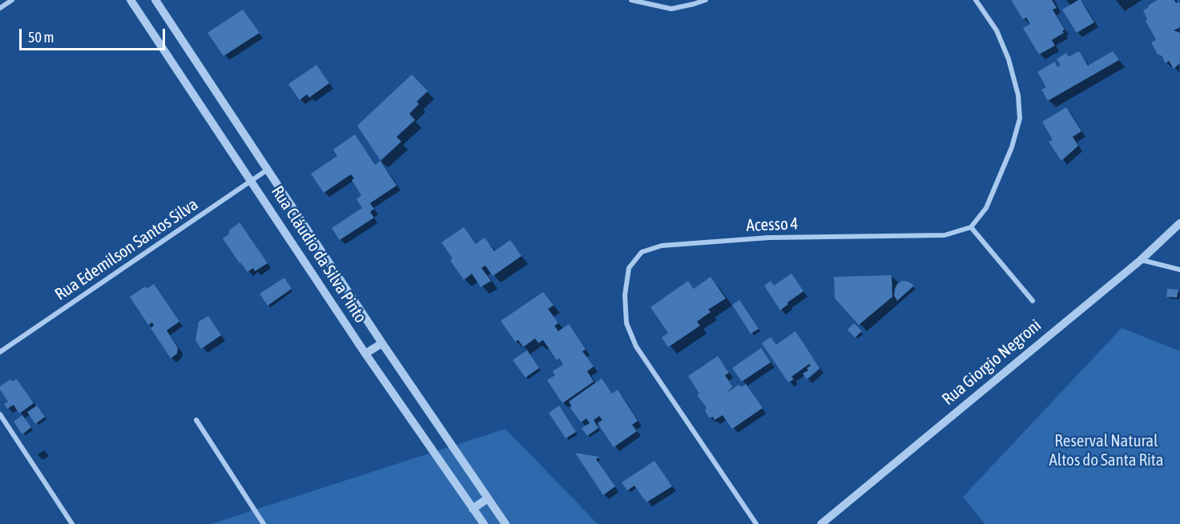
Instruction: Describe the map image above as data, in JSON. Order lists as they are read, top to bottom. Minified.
{"streets":{"street":["Acesso 4","Rua Edemilson Santos Silva","Rua Cláudio da Silva Pinto","Rua Giorgio Negroni"]},"crossings":[["Rua Edemilson Santos Silva","Rua Cláudio da Silva Pinto"]],"parks":["Reserval Natural Altos do Santa Rita"],"scale_bar":"50 m"}
